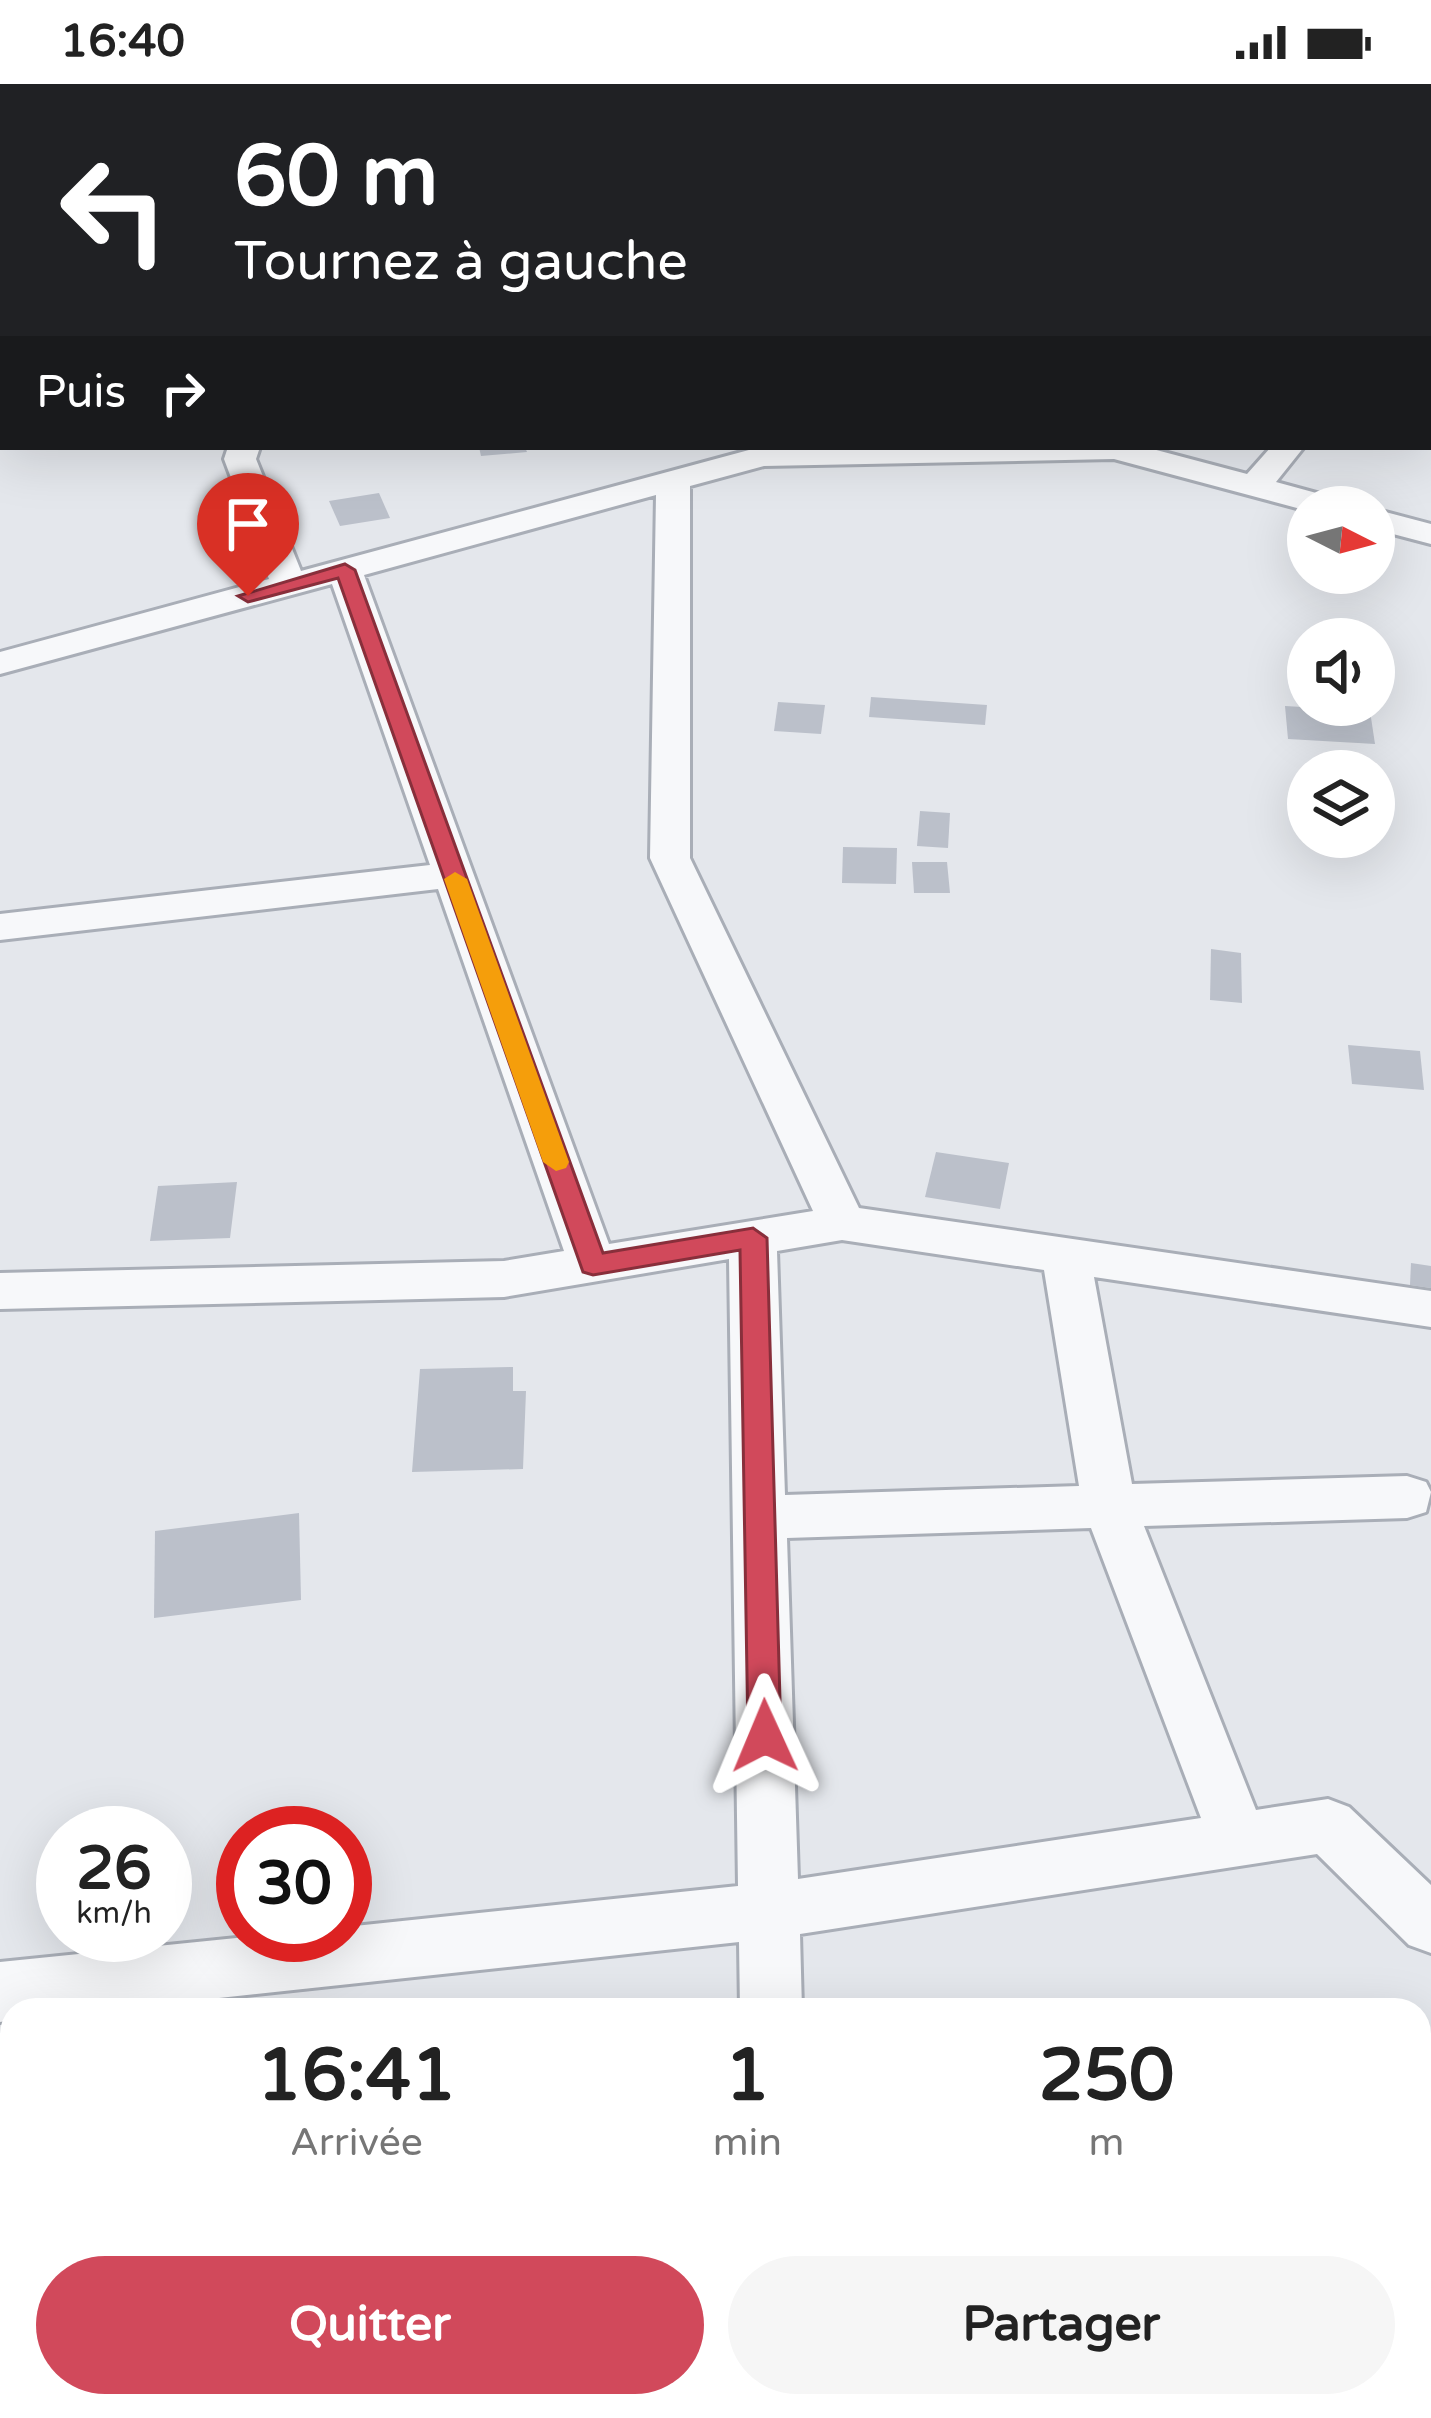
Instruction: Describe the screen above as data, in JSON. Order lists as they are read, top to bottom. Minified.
{"north":"right","page":{"status":"16:40","turn":["60 m","Tournez à gauche"],"then":"Puis","speed":"26 km/h","limit":"30","eta":["16:41","Arrivée","1","min","250","m"],"buttons":["Quitter","Partager"]}}
